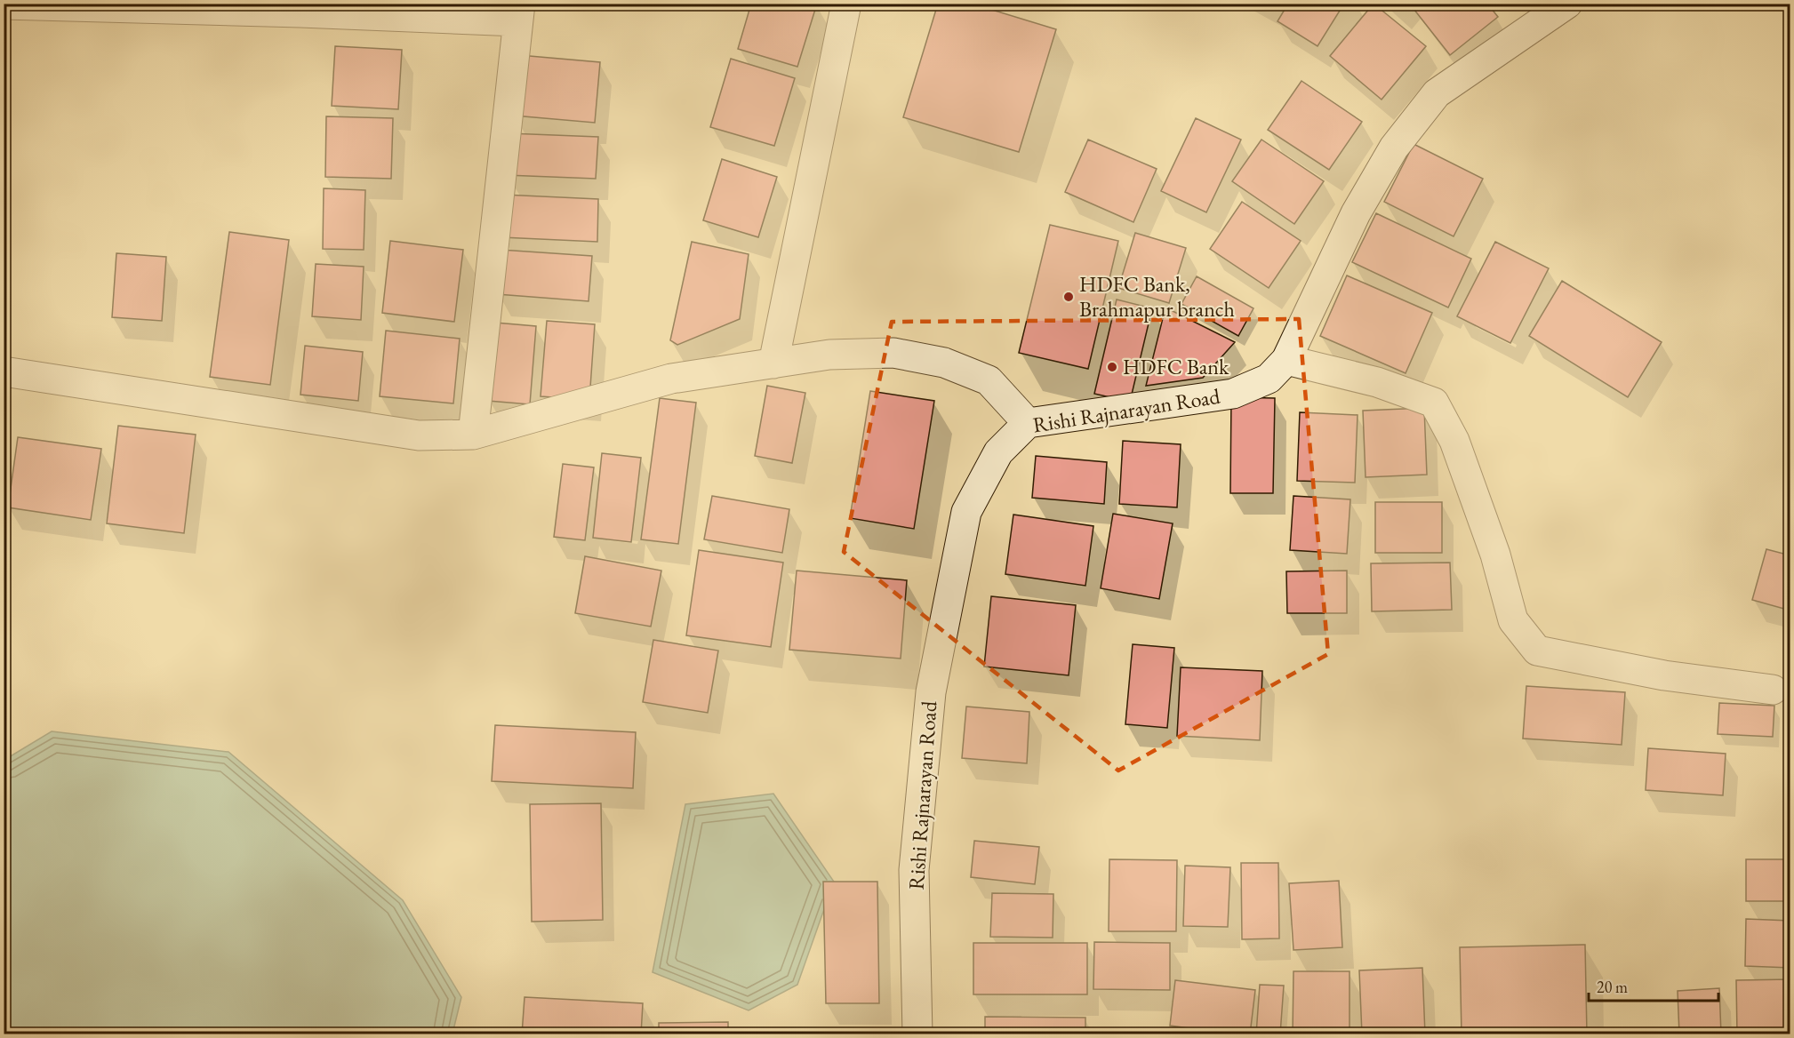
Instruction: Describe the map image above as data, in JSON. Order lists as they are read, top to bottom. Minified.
{"streets":{"street":["Rishi Rajnarayan Road"]},"places":["HDFC Bank, Brahmapur branch","HDFC Bank"],"scale_bar":"20 m"}
